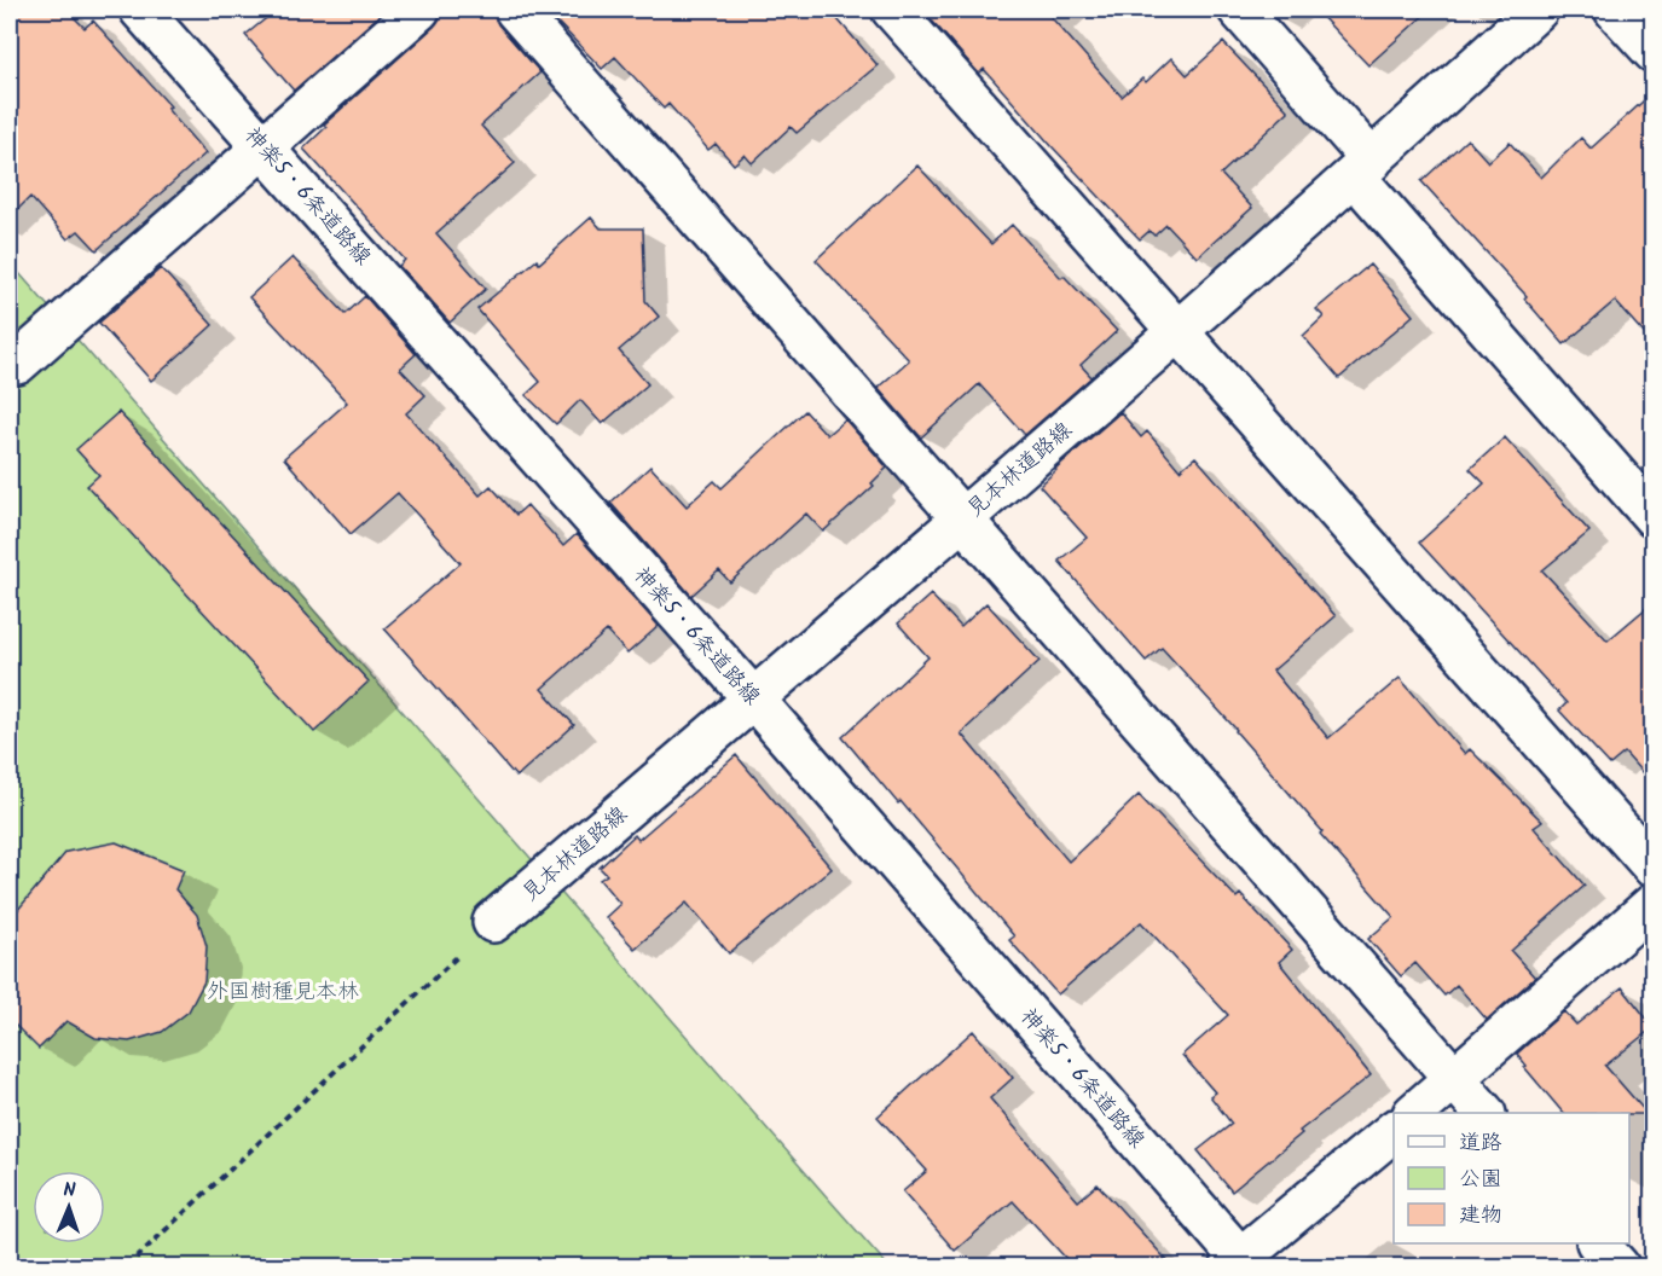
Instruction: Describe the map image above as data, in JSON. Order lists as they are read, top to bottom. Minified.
{"streets":{"street":["神楽5・6条道路線","見本林道路線"]},"crossings":[["神楽5・6条道路線","見本林道路線"]],"parks":["外国樹種見本林"],"legend":["道路","公園","建物"],"north":"top"}
